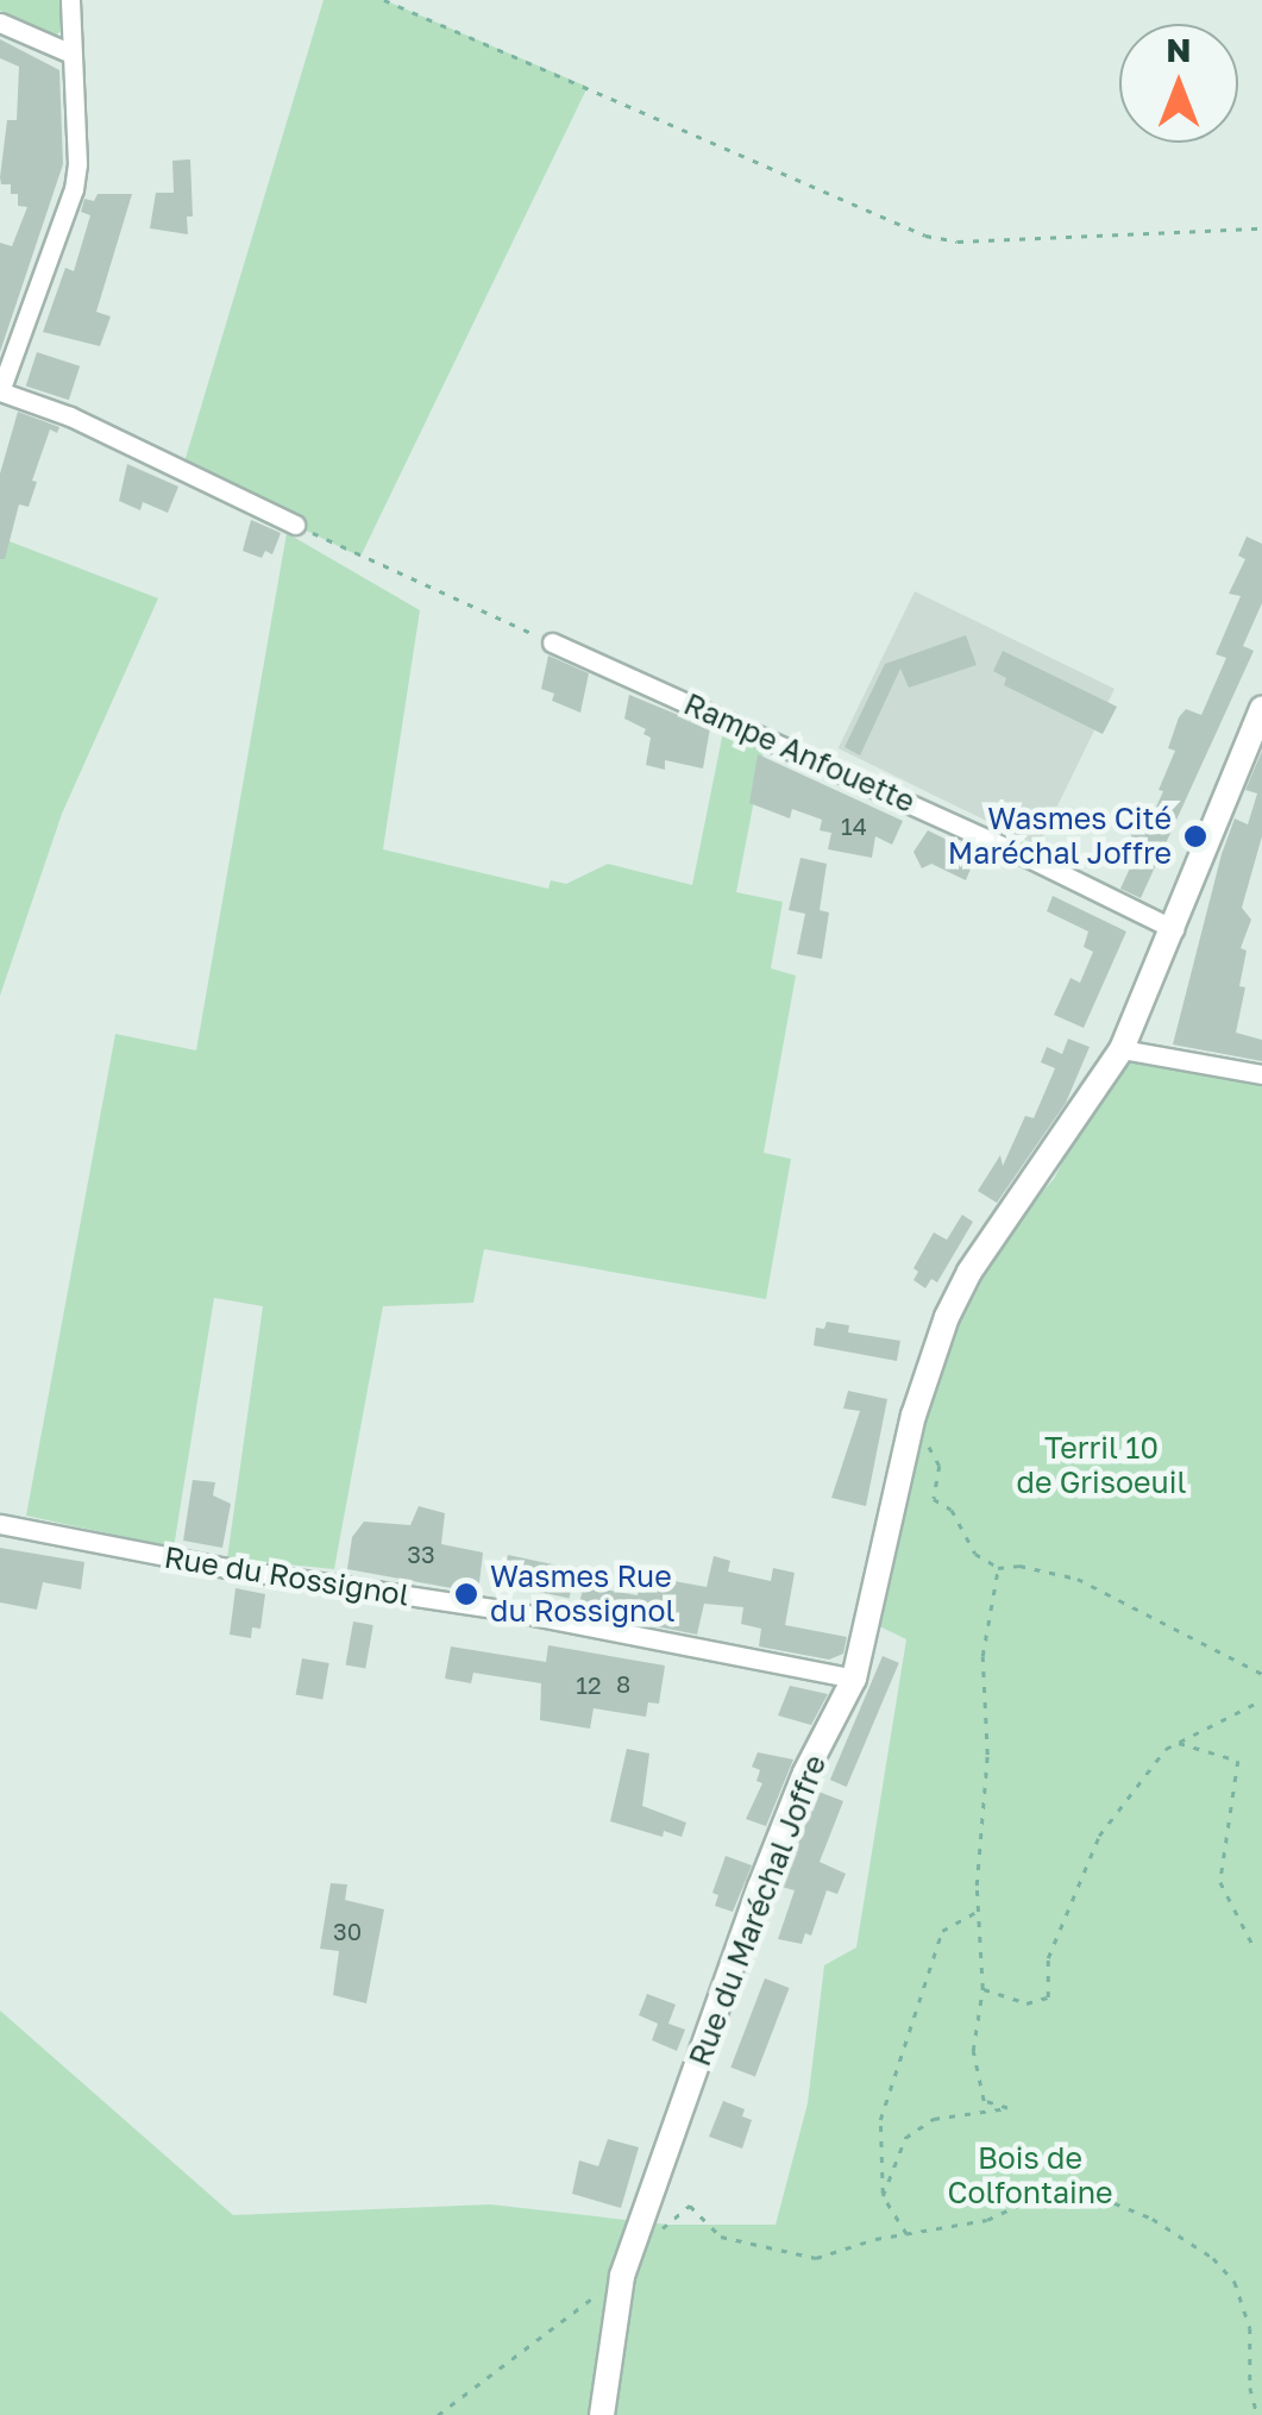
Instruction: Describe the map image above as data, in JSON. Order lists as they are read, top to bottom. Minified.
{"streets":{"street":["Rampe Anfouette","Rue du Rossignol","Rue du Maréchal Joffre"]},"crossings":[["Rampe Anfouette","Rue du Maréchal Joffre"],["Rue du Rossignol","Rue du Maréchal Joffre"]],"parks":["Terril 10 de Grisoeuil","Bois de Colfontaine"],"places":["Wasmes Cité Maréchal Joffre","Wasmes Rue du Rossignol"],"house_numbers":["14","33","8","12","30"],"north":"top"}
